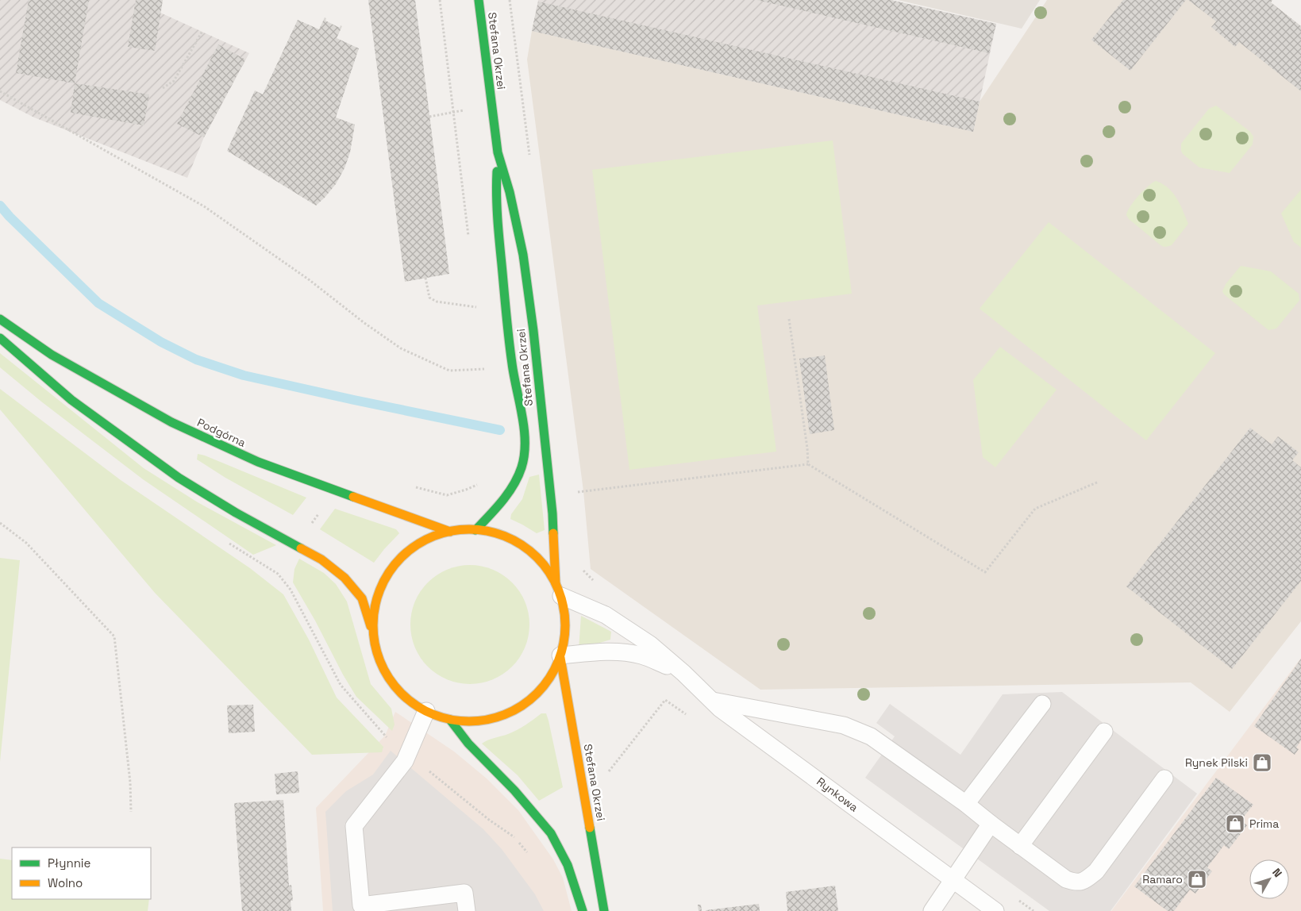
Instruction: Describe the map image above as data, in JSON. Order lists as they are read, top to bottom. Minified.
{"streets":{"street":["Stefana Okrzei","Podgórna"],"lane":["Rynkowa"]},"crossings":[["Stefana Okrzei","Rynkowa"]],"places":{"shop":["Rynek Pilski","Prima","Ramaro"]},"legend":["Płynnie","Wolno"],"north":"top right"}
